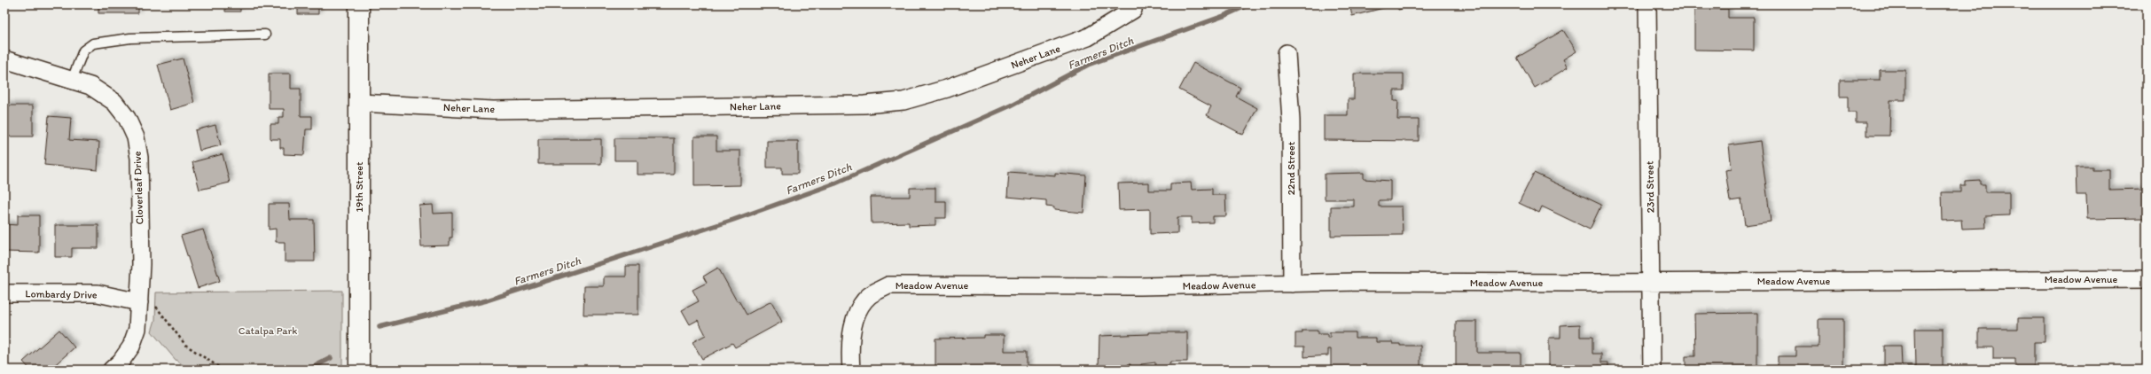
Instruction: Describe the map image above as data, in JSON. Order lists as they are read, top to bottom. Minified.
{"streets":{"street":["Neher Lane","22nd Street","19th Street","23rd Street","Cloverleaf Drive","Meadow Avenue","Lombardy Drive"]},"crossings":[["Neher Lane","19th Street"],["22nd Street","Meadow Avenue"],["23rd Street","Meadow Avenue"],["Cloverleaf Drive","Lombardy Drive"]],"water":["Farmers Ditch"],"parks":["Catalpa Park"]}
